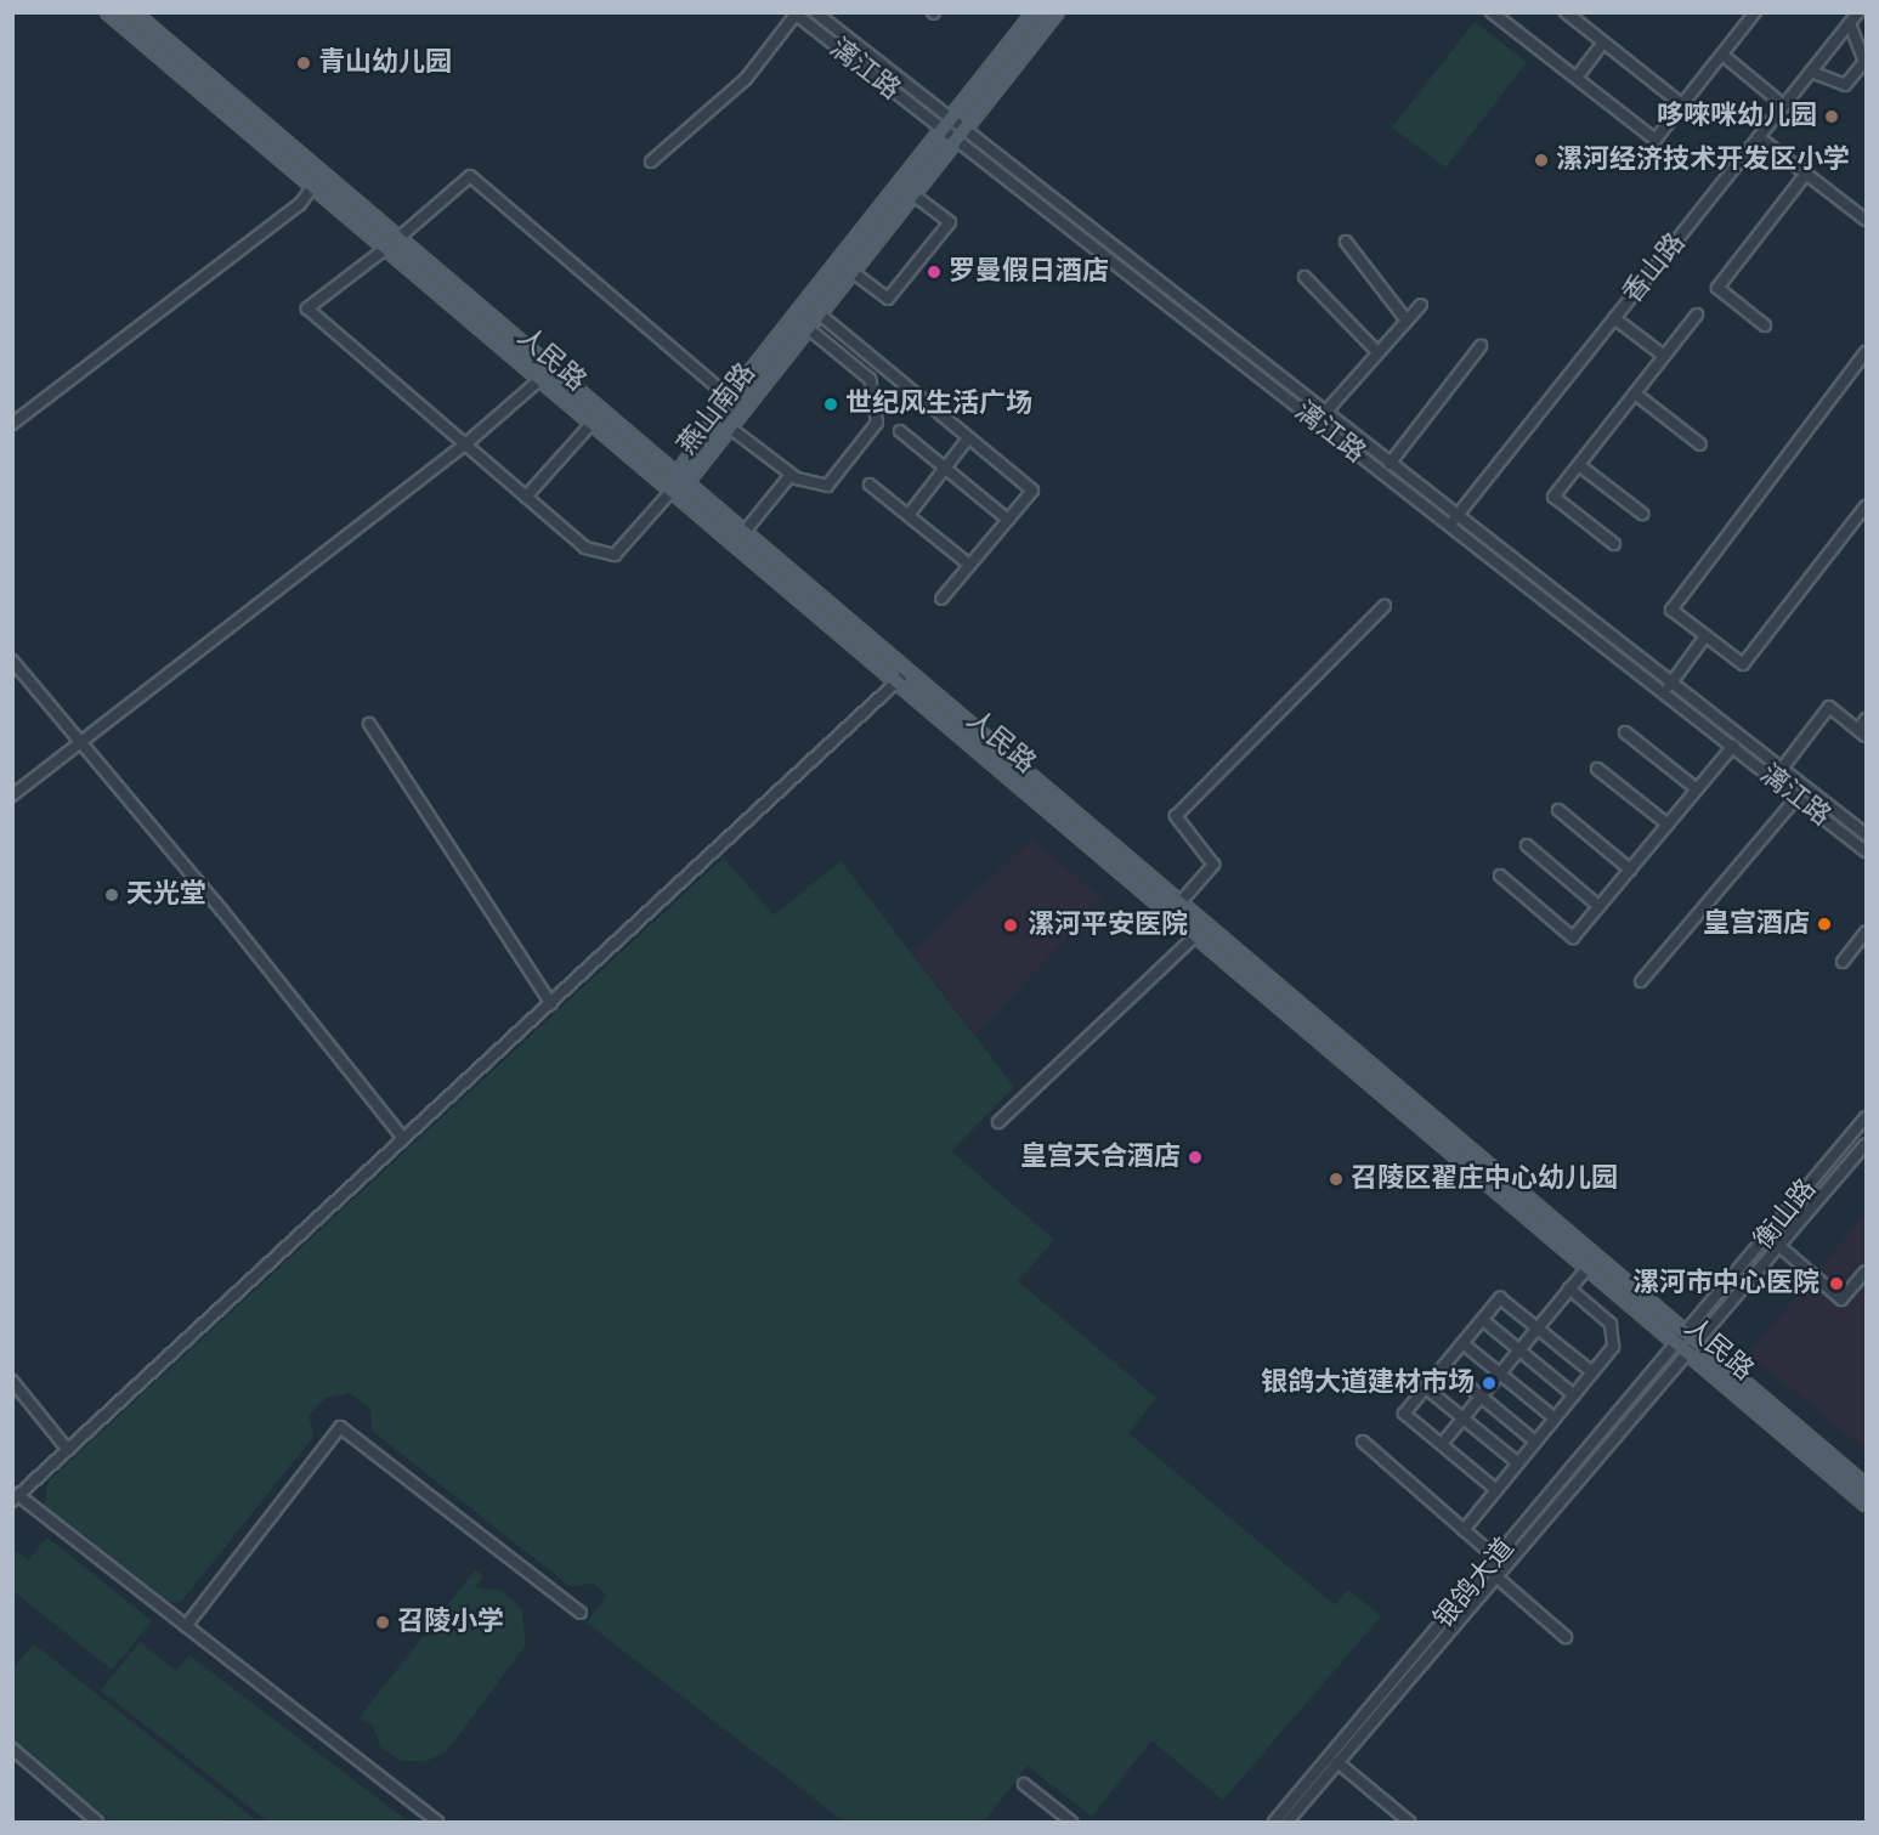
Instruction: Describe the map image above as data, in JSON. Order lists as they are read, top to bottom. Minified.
{"streets":{"main road":["人民路","燕山南路"],"street":["漓江路","香山路","衡山路","银鸽大道"]},"crossings":[["漓江路","香山路"],["漓江路","燕山南路"],["人民路","燕山南路"],["人民路","衡山路"],["人民路","银鸽大道"],["衡山路","银鸽大道"]],"places":["青山幼儿园","哆唻咪幼儿园","漯河经济技术开发区小学","罗曼假日酒店","世纪风生活广场","天光堂","皇宫酒店","漯河平安医院","皇宫天合酒店","召陵区翟庄中心幼儿园","漯河市中心医院","银鸽大道建材市场","召陵小学"]}
